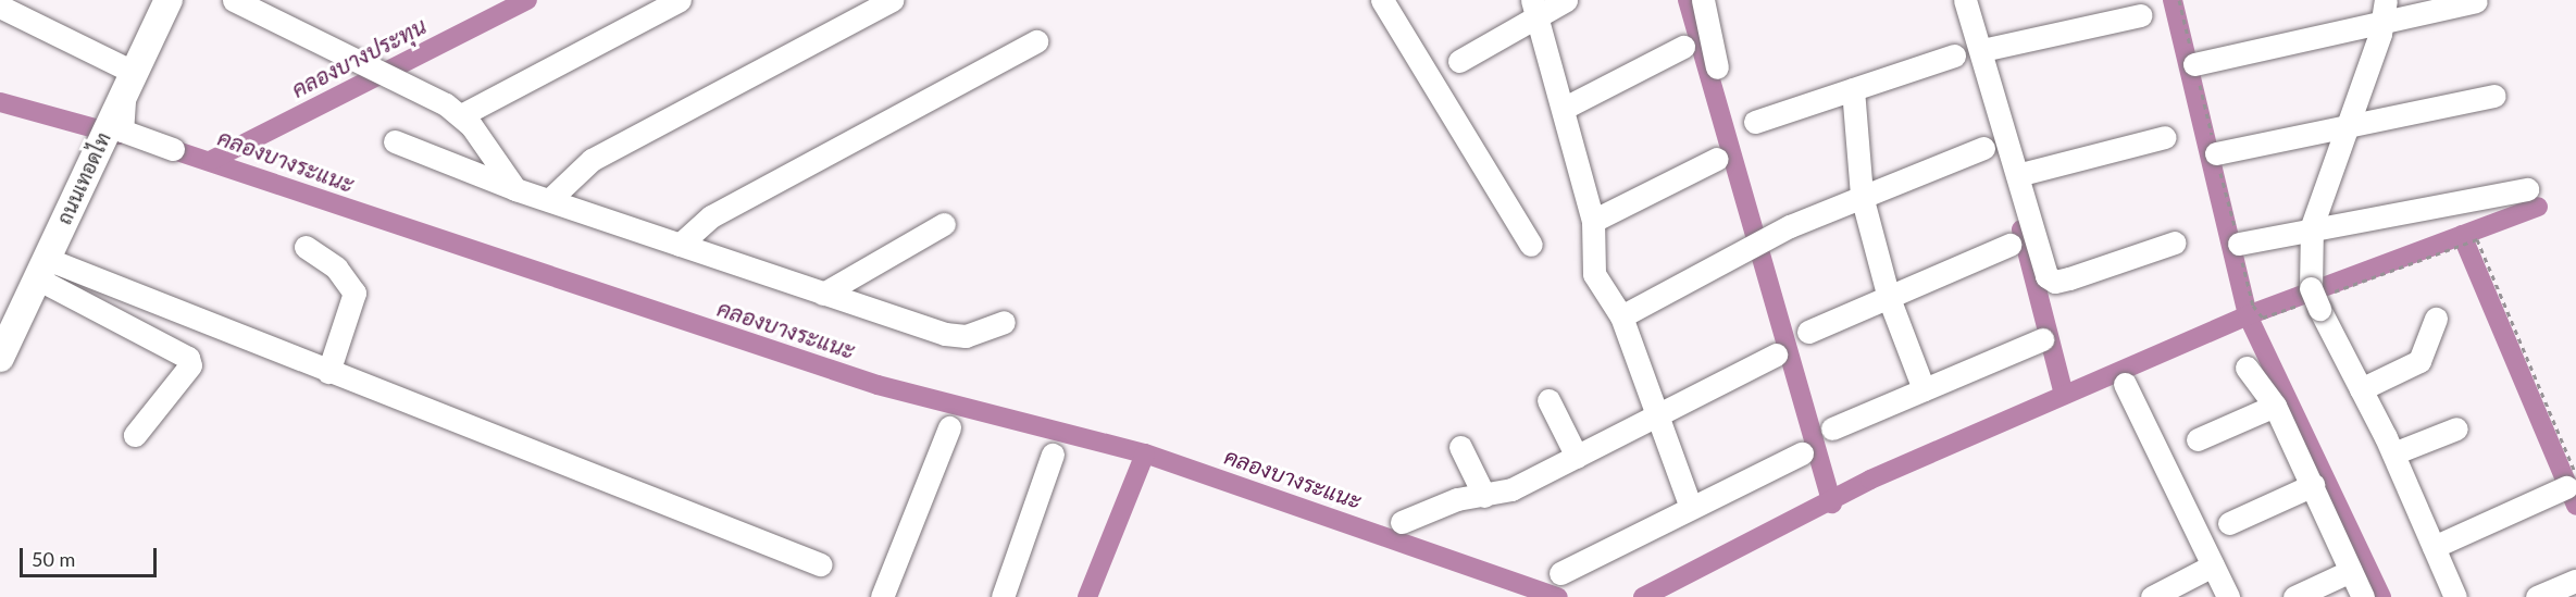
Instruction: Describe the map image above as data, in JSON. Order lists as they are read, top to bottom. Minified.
{"streets":{"main road":["ถนนเทอดไท"]},"water":["คลองบางประทุน","คลองบางระแนะ"],"scale_bar":"50 m"}
